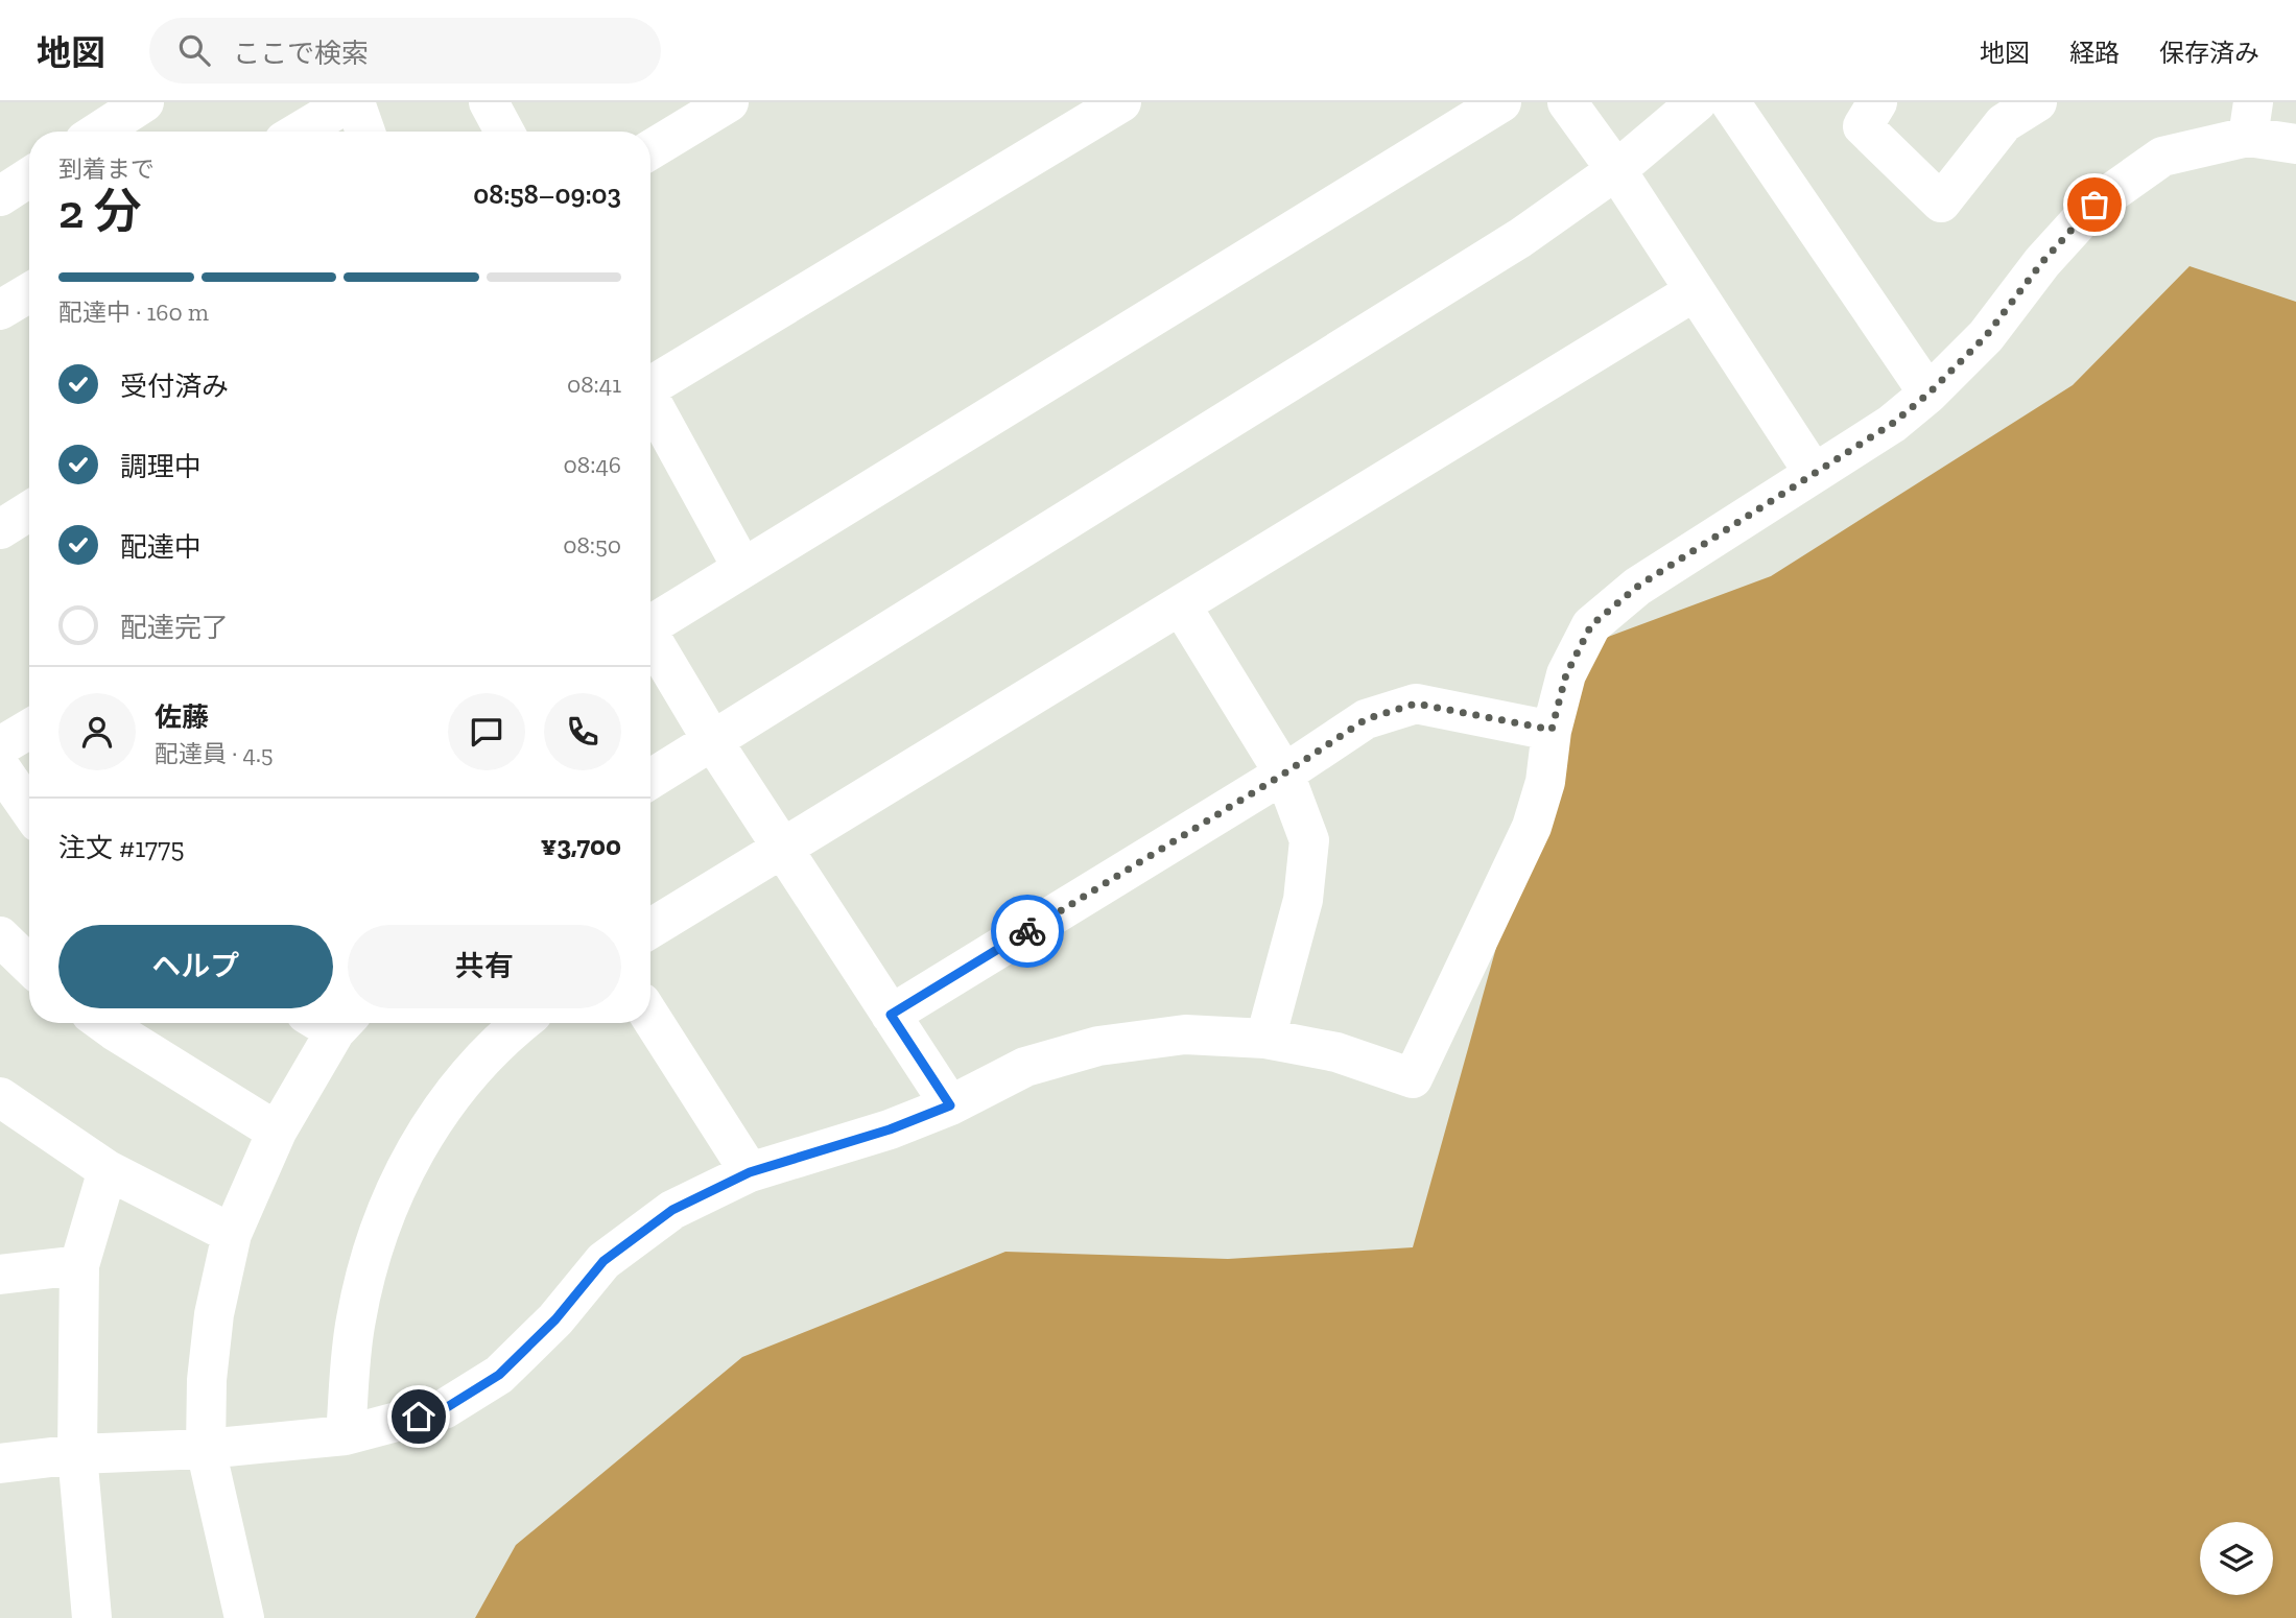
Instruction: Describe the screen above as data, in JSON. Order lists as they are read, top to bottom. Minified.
{"page":{"header":"地図","search":"ここで検索","nav":["地図","経路","保存済み"],"heading":["2 分","到着まで","08:58–09:03"],"panel":["佐藤","配達員 · 4.5","注文 #1775","¥3,700"],"bar":"配達中 · 160 m","list":[["受付済み","08:41"],["調理中","08:46"],["配達中","08:50"],"配達完了"],"buttons":["ヘルプ","共有"]}}
